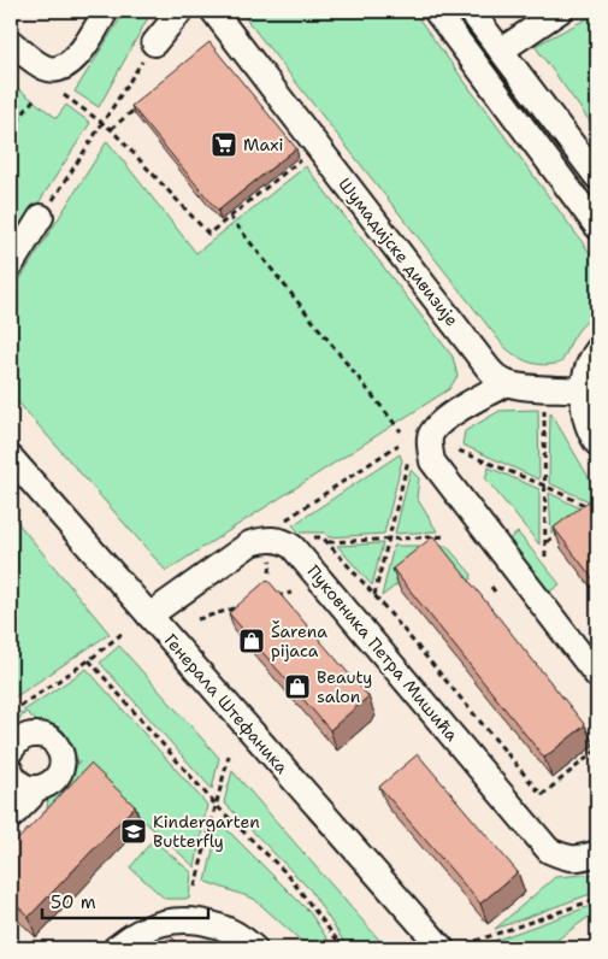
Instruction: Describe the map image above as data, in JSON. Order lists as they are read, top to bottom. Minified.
{"streets":{"street":["Шумадијске дивизије","Пуковника Петра Мишића","Генерала Штефаника"]},"crossings":[["Пуковника Петра Мишића","Генерала Штефаника"]],"places":{"supermarket":["Maxi"],"shop":["Šarena pijaca","Beauty salon"],"school or university":["Kindergarten Butterfly"]},"scale_bar":"50 m"}
